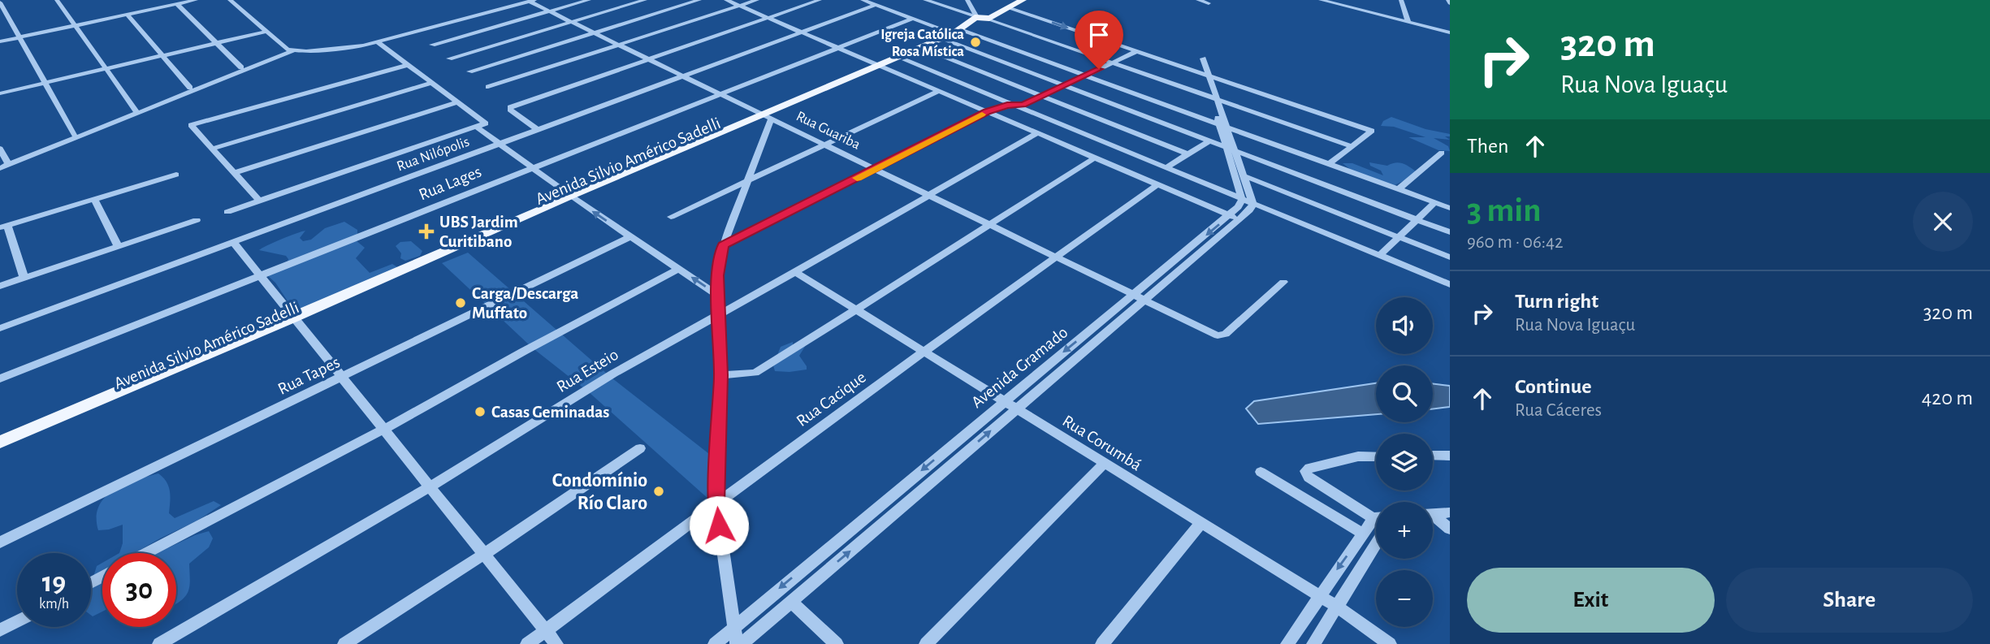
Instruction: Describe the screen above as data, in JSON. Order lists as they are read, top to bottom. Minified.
{"streets":{"main road":["Avenida Silvio Américo Sadelli"],"street":["Rua Guariba","Rua Nilópolis","Rua Lages","Avenida Gramado","Rua Esteio","Rua Tapes","Rua Cacique","Rua Corumbá"]},"crossings":[["Rua Guariba","Rua Nilópolis"],["Rua Guariba","Avenida Silvio Américo Sadelli"],["Rua Guariba","Rua Lages"],["Rua Guariba","Avenida Gramado"],["Rua Guariba","Rua Esteio"],["Rua Guariba","Rua Cacique"],["Avenida Gramado","Rua Corumbá"],["Rua Esteio","Rua Corumbá"],["Rua Cacique","Rua Corumbá"]],"places":{"other":["Igreja Católica Rosa Mística","Carga/Descarga Muffato","Casas Geminadas","Condomínio Río Claro"],"health":["UBS Jardim Curitibano"]},"page":{"turn":["320 m","Rua Nova Iguaçu"],"then":"Then","heading":["3 min","960 m · 06:42"],"list":[{"name":"Turn right","note":"Rua Nova Iguaçu","value":"320 m"},{"name":"Continue","note":"Rua Cáceres","value":"420 m"}],"map_buttons":["+","−"],"speed":"19 km/h","limit":"30","buttons":["Exit","Share"]}}
